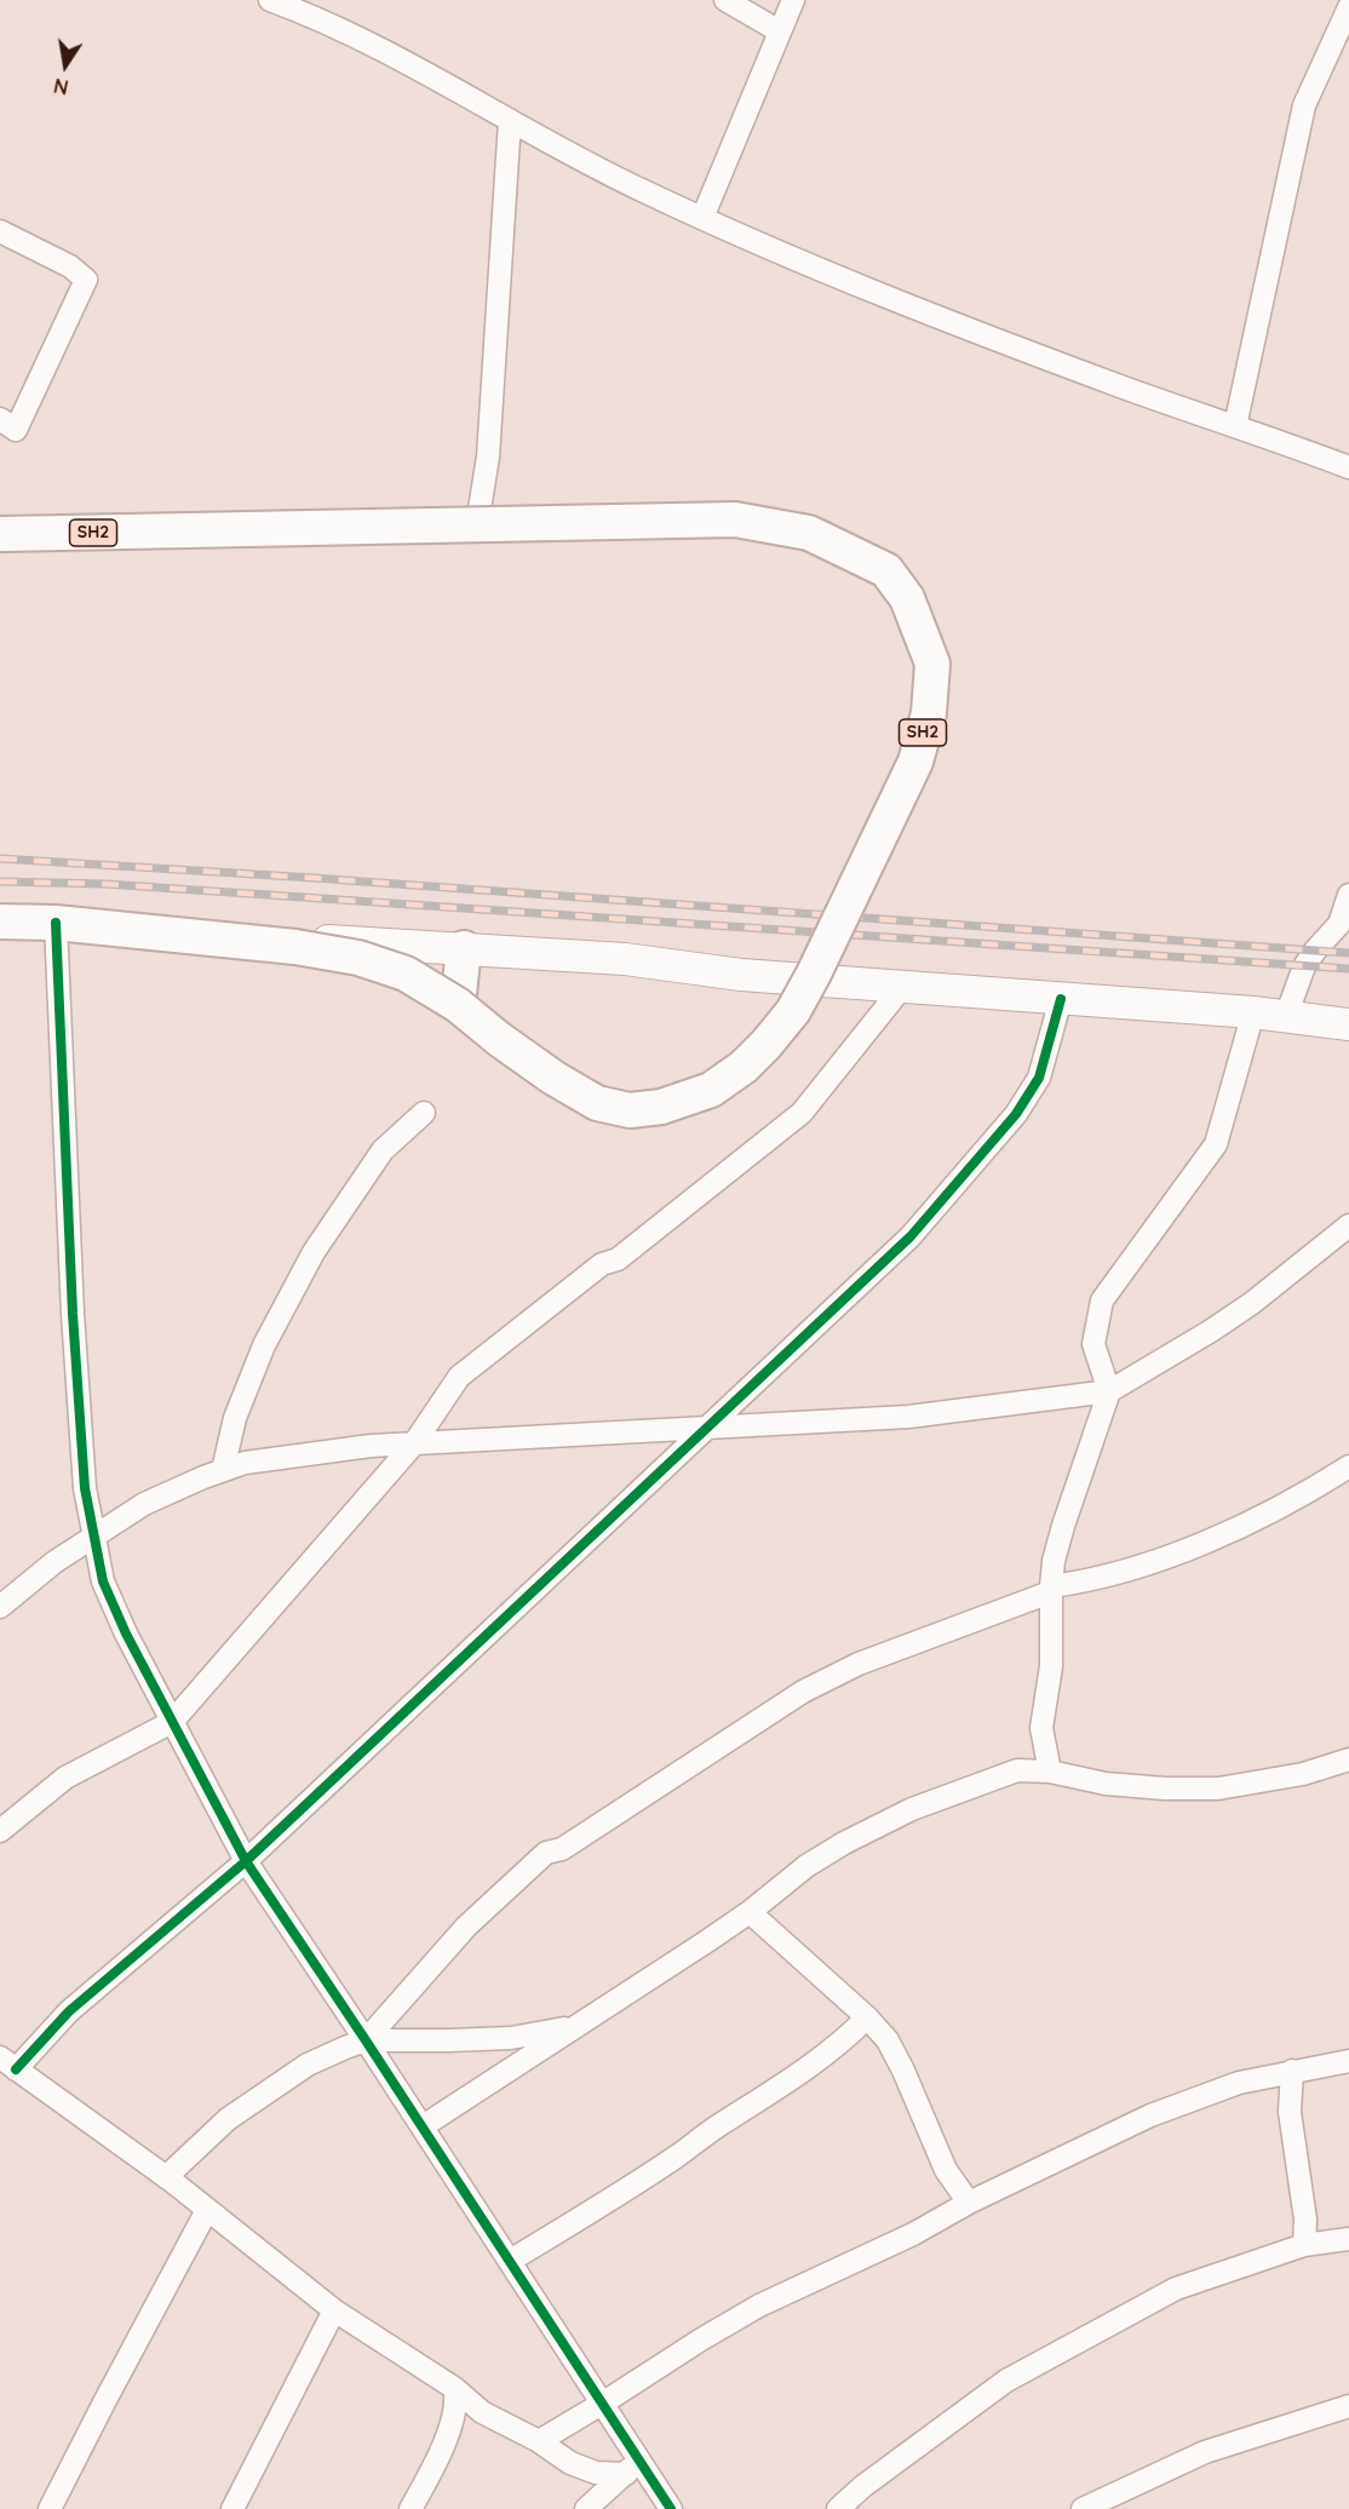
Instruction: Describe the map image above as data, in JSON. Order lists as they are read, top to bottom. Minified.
{"streets":{"main road":["SH2"]},"north":"bottom"}
